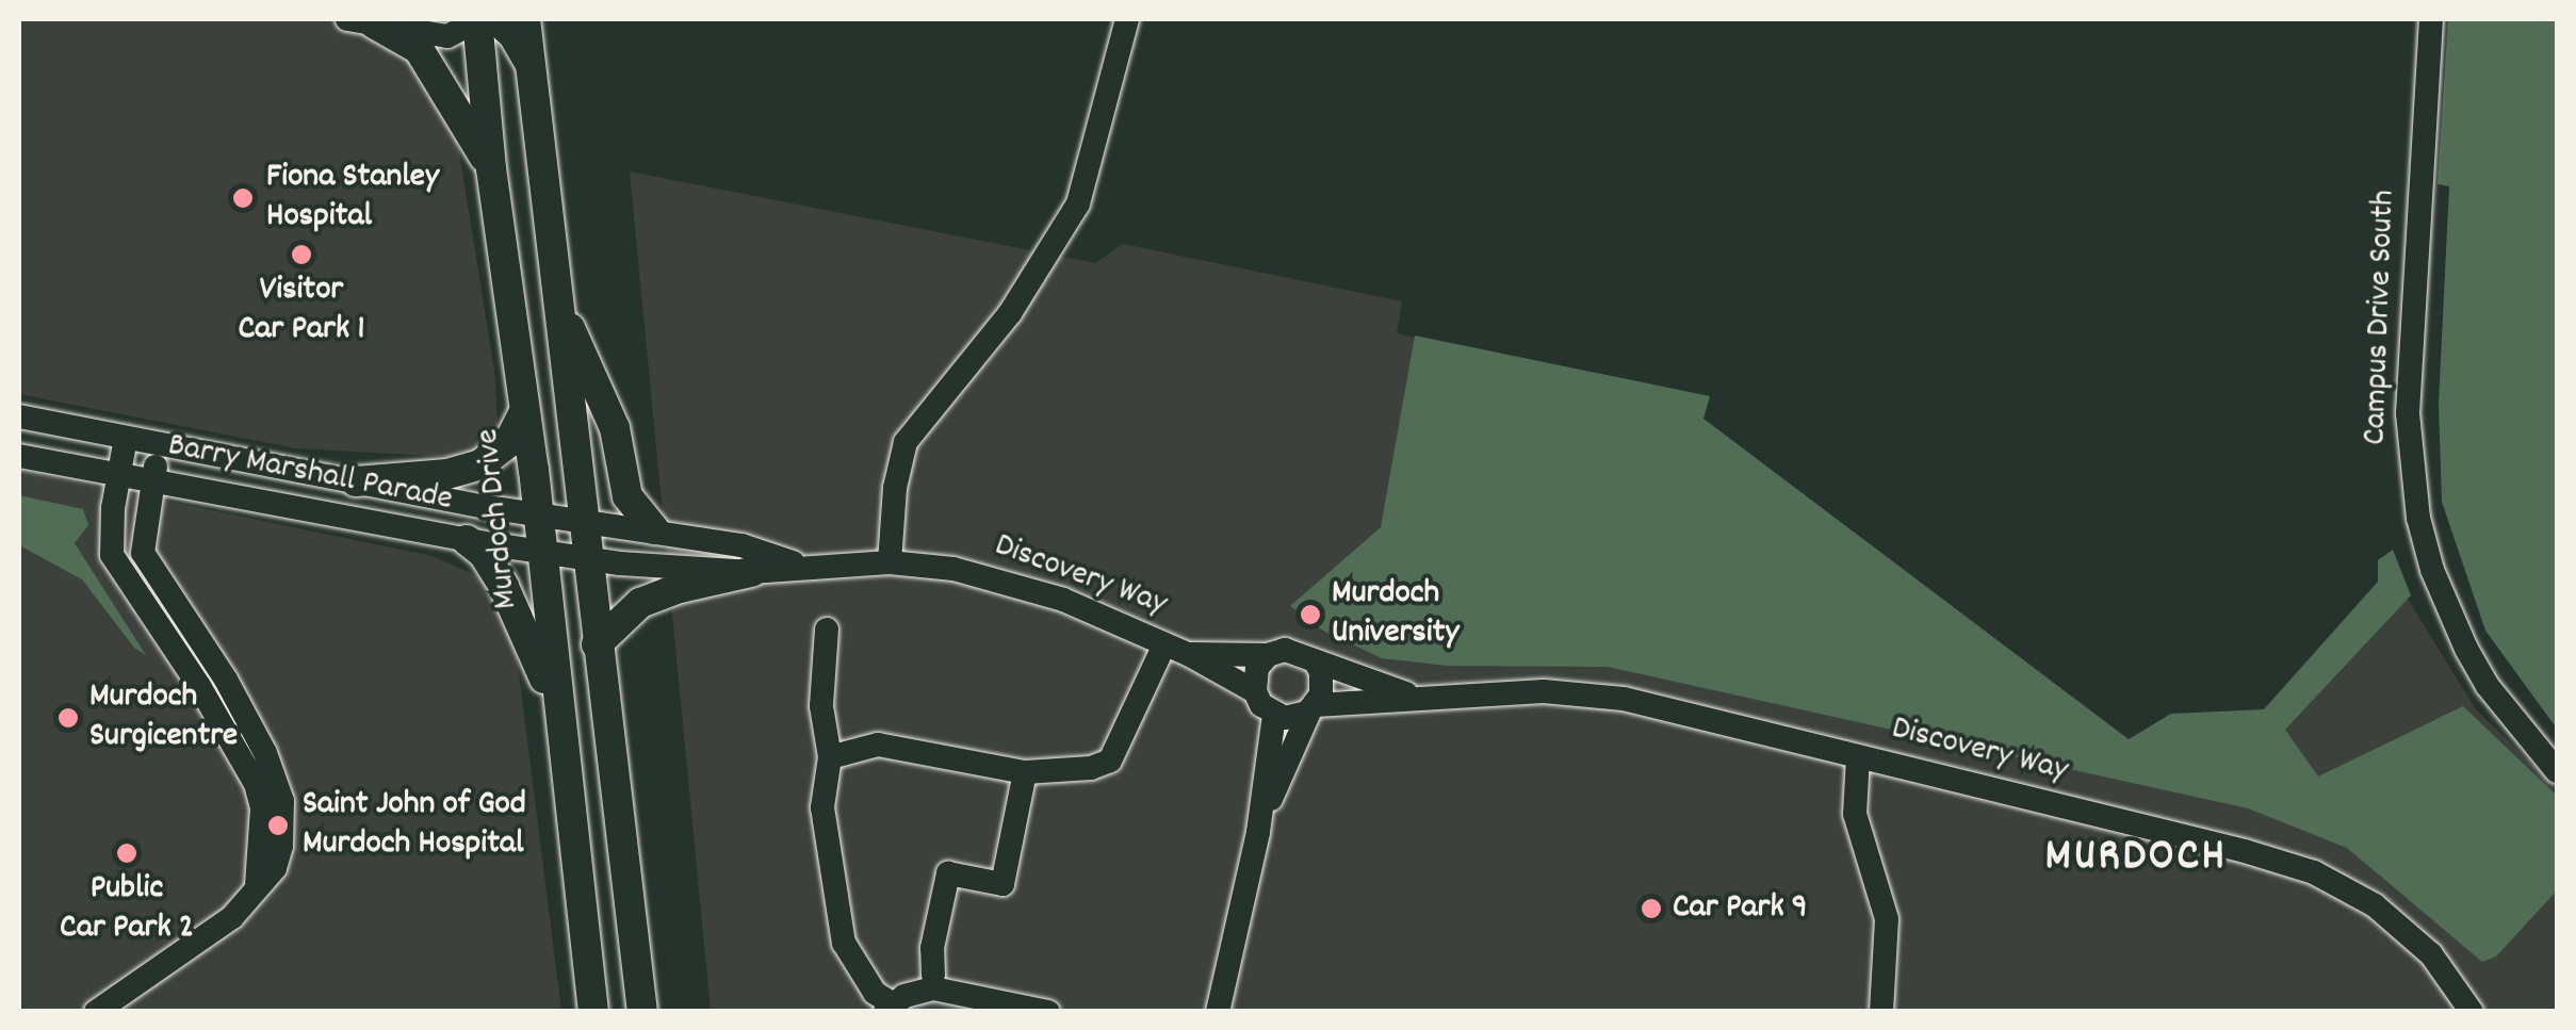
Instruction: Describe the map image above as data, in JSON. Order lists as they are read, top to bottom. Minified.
{"streets":{"main road":["Murdoch Drive"],"street":["Campus Drive South","Barry Marshall Parade","Discovery Way"]},"crossings":[["Barry Marshall Parade","Murdoch Drive"],["Barry Marshall Parade","Discovery Way"]],"districts":["MURDOCH"],"places":["Fiona Stanley Hospital","Visitor Car Park 1","Murdoch University","Murdoch Surgicentre","Saint John of God Murdoch Hospital","Public Car Park 2","Car Park 9"]}
